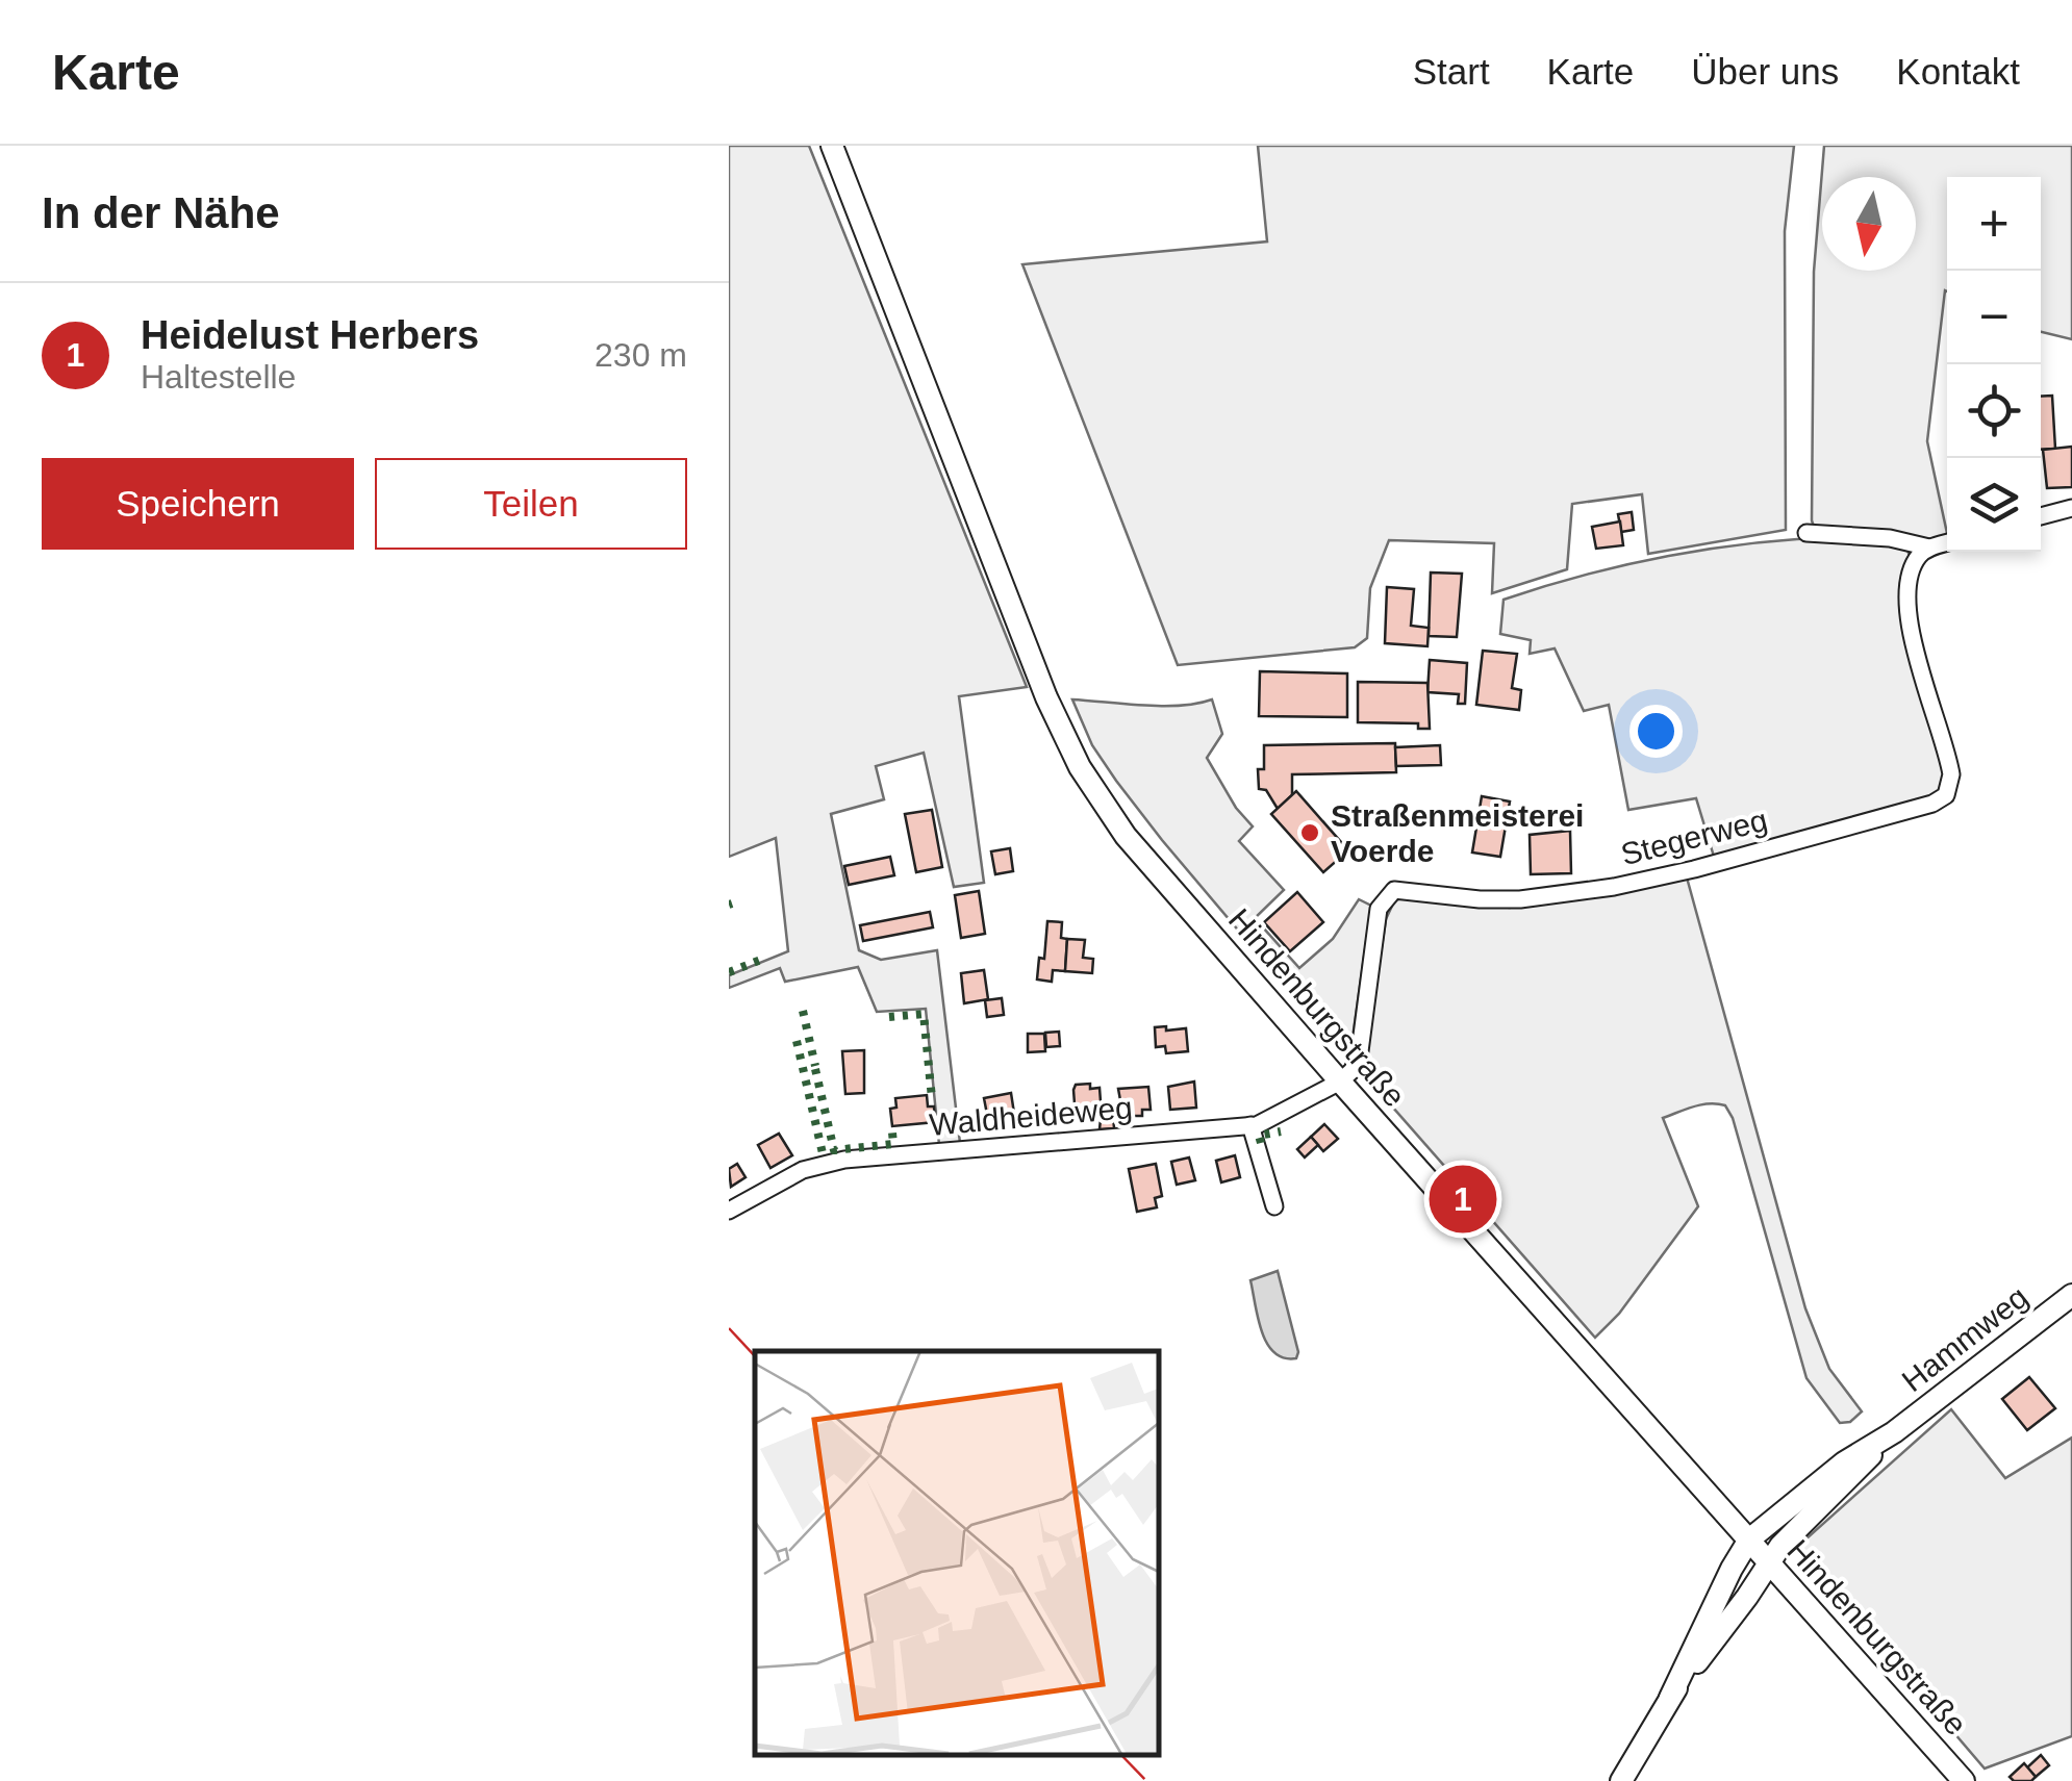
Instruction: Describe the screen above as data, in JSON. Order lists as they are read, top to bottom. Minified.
{"streets":{"main road":["Hindenburgstraße","Hammweg"],"street":["Stegerweg","Waldheideweg"]},"crossings":[["Stegerweg","Hindenburgstraße"],["Stegerweg","Waldheideweg"],["Hindenburgstraße","Waldheideweg"],["Hindenburgstraße","Hammweg"]],"places":["Straßenmeisterei Voerde"],"north":"bottom","page":{"header":"Karte","nav":["Start","Karte","Über uns","Kontakt"],"heading":"In der Nähe","map_buttons":["+","−"],"list":[{"mark":"1","name":"Heidelust Herbers","note":"Haltestelle","value":"230 m"}],"buttons":["Speichern","Teilen"],"pins":"1"}}
